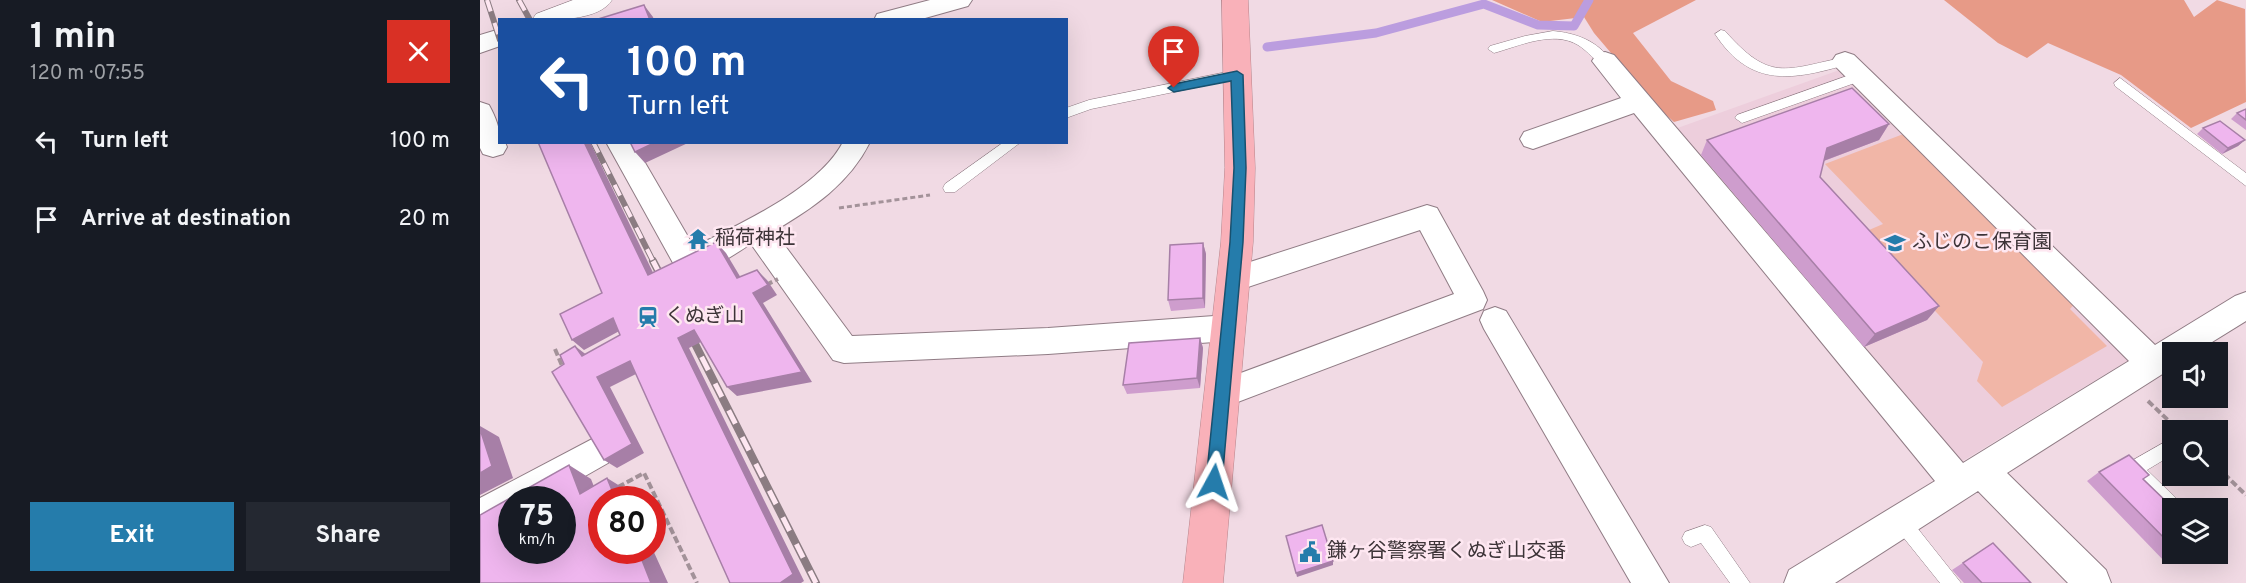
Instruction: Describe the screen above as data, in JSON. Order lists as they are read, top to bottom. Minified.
{"places":{"temple":["稲荷神社"],"school or university":["ふじのこ保育園"],"station":["くぬぎ山"],"public building":["鎌ヶ谷警察署くぬぎ山交番"]},"page":{"heading":["1 min","120 m · 07:55"],"turn":["100 m","Turn left"],"list":[{"name":"Turn left","value":"100 m"},{"name":"Arrive at destination","value":"20 m"}],"speed":"75 km/h","limit":"80","buttons":["Exit","Share"]}}
